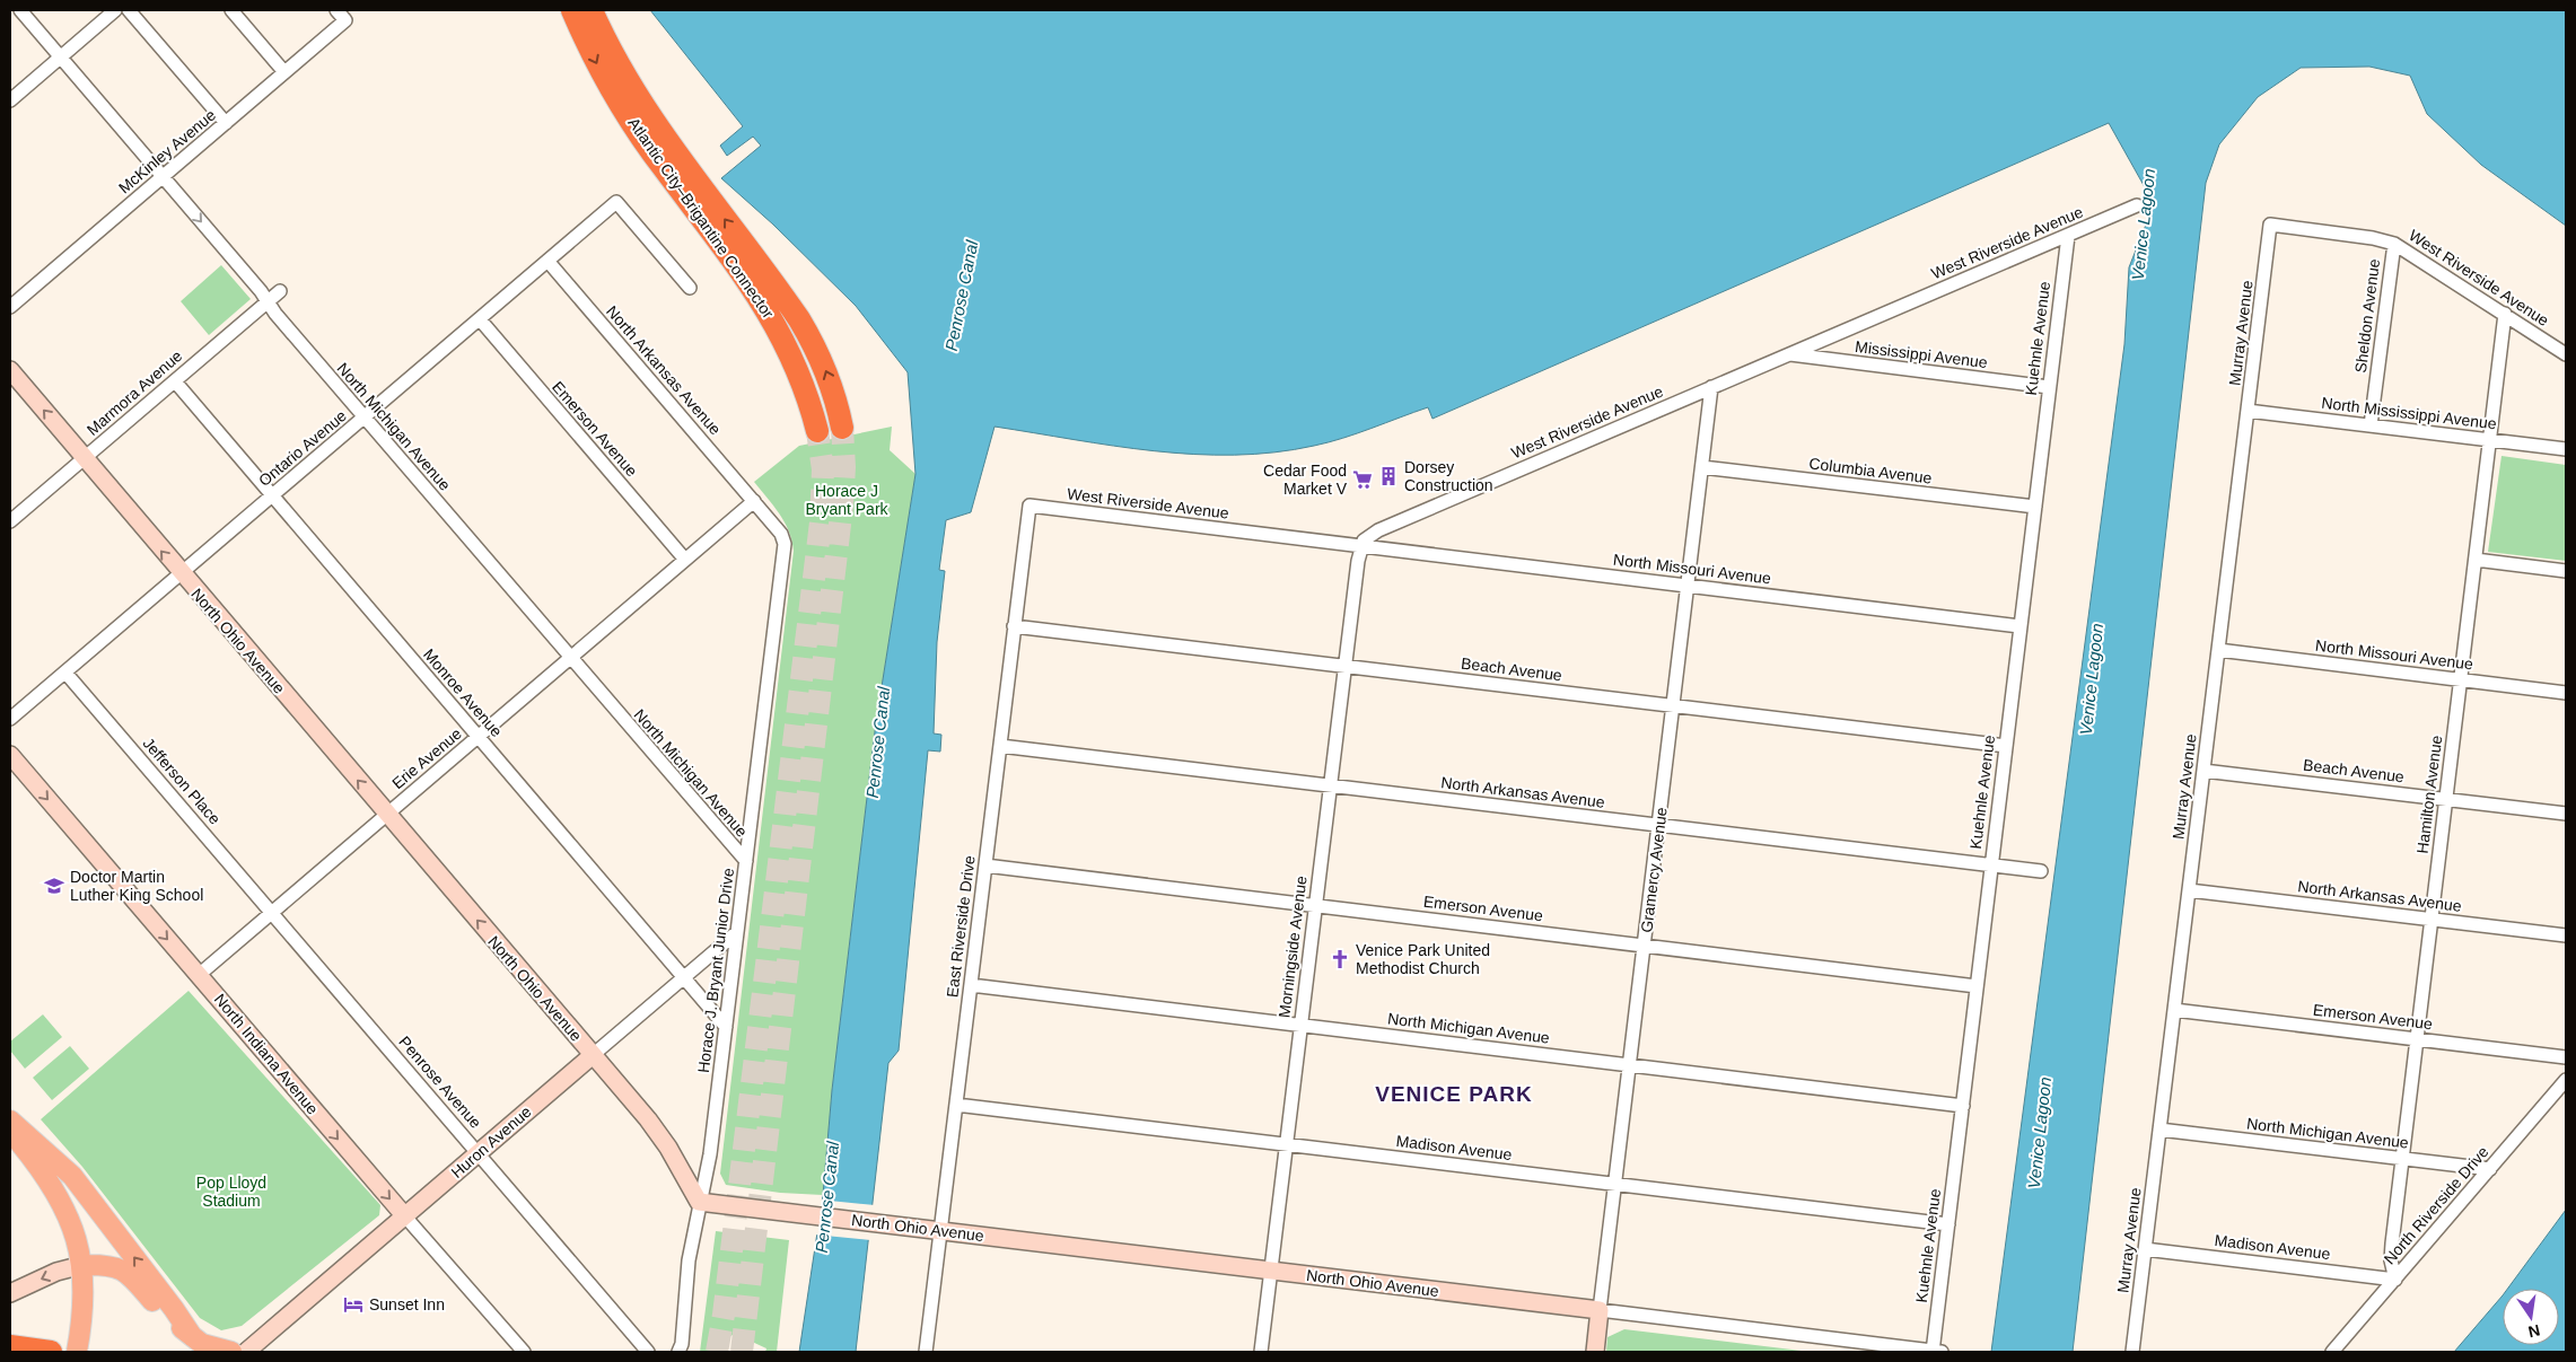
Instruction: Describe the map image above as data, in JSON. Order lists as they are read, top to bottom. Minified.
{"streets":{"highway":["Atlantic City–Brigantine Connector"],"street":["McKinley Avenue","West Riverside Avenue","Sheldon Avenue","Murray Avenue","Kuehnle Avenue","Mississippi Avenue","North Arkansas Avenue","Marmora Avenue","North Mississippi Avenue","North Michigan Avenue","Emerson Avenue","Ontario Avenue","Columbia Avenue","North Missouri Avenue","North Ohio Avenue","Beach Avenue","Monroe Avenue","Erie Avenue","Jefferson Place","Hamilton Avenue","Gramercy Avenue","East Riverside Drive","Morningside Avenue","Horace J. Bryant Junior Drive","North Indiana Avenue","Penrose Avenue","Huron Avenue","Madison Avenue","North Riverside Drive"]},"crossings":[["McKinley Avenue","North Michigan Avenue"],["West Riverside Avenue","Sheldon Avenue"],["West Riverside Avenue","Murray Avenue"],["West Riverside Avenue","Kuehnle Avenue"],["West Riverside Avenue","Mississippi Avenue"],["West Riverside Avenue","North Missouri Avenue"],["West Riverside Avenue","Hamilton Avenue"],["West Riverside Avenue","Gramercy Avenue"],["West Riverside Avenue","East Riverside Drive"],["West Riverside Avenue","Morningside Avenue"],["Sheldon Avenue","North Mississippi Avenue"],["Murray Avenue","North Arkansas Avenue"],["Murray Avenue","North Mississippi Avenue"],["Murray Avenue","North Michigan Avenue"],["Murray Avenue","Emerson Avenue"],["Murray Avenue","North Missouri Avenue"],["Murray Avenue","Beach Avenue"],["Murray Avenue","Madison Avenue"],["Kuehnle Avenue","Mississippi Avenue"],["Kuehnle Avenue","North Arkansas Avenue"],["Kuehnle Avenue","North Michigan Avenue"],["Kuehnle Avenue","Emerson Avenue"],["Kuehnle Avenue","Columbia Avenue"],["Kuehnle Avenue","North Missouri Avenue"],["Kuehnle Avenue","North Ohio Avenue"],["Kuehnle Avenue","Beach Avenue"],["Kuehnle Avenue","Madison Avenue"],["North Arkansas Avenue","Ontario Avenue"],["North Arkansas Avenue","Erie Avenue"],["North Arkansas Avenue","Hamilton Avenue"],["North Arkansas Avenue","Gramercy Avenue"],["North Arkansas Avenue","East Riverside Drive"],["North Arkansas Avenue","Morningside Avenue"],["North Arkansas Avenue","Horace J. Bryant Junior Drive"],["Marmora Avenue","North Michigan Avenue"],["Marmora Avenue","North Ohio Avenue"],["Marmora Avenue","Monroe Avenue"],["North Mississippi Avenue","Hamilton Avenue"],["North Michigan Avenue","Ontario Avenue"],["North Michigan Avenue","Erie Avenue"],["North Michigan Avenue","Hamilton Avenue"],["North Michigan Avenue","Gramercy Avenue"],["North Michigan Avenue","East Riverside Drive"],["North Michigan Avenue","Morningside Avenue"],["North Michigan Avenue","Horace J. Bryant Junior Drive"],["North Michigan Avenue","North Riverside Drive"],["Emerson Avenue","Ontario Avenue"],["Emerson Avenue","Erie Avenue"],["Emerson Avenue","Hamilton Avenue"],["Emerson Avenue","Gramercy Avenue"],["Emerson Avenue","East Riverside Drive"],["Emerson Avenue","Morningside Avenue"],["Ontario Avenue","North Ohio Avenue"],["Ontario Avenue","Monroe Avenue"],["Ontario Avenue","Jefferson Place"],["Columbia Avenue","Gramercy Avenue"],["North Missouri Avenue","Hamilton Avenue"],["North Missouri Avenue","Gramercy Avenue"],["North Missouri Avenue","Morningside Avenue"],["North Ohio Avenue","Erie Avenue"],["North Ohio Avenue","Gramercy Avenue"],["North Ohio Avenue","East Riverside Drive"],["North Ohio Avenue","Morningside Avenue"],["North Ohio Avenue","Horace J. Bryant Junior Drive"],["North Ohio Avenue","Huron Avenue"],["Beach Avenue","Hamilton Avenue"],["Beach Avenue","Gramercy Avenue"],["Beach Avenue","East Riverside Drive"],["Beach Avenue","Morningside Avenue"],["Monroe Avenue","Erie Avenue"],["Monroe Avenue","Horace J. Bryant Junior Drive"],["Monroe Avenue","Huron Avenue"],["Erie Avenue","Jefferson Place"],["Erie Avenue","Horace J. Bryant Junior Drive"],["Erie Avenue","North Indiana Avenue"],["Erie Avenue","Penrose Avenue"],["Jefferson Place","Penrose Avenue"],["Hamilton Avenue","Madison Avenue"],["Hamilton Avenue","North Riverside Drive"],["Gramercy Avenue","Madison Avenue"],["East Riverside Drive","Madison Avenue"],["Morningside Avenue","Madison Avenue"],["Horace J. Bryant Junior Drive","Huron Avenue"],["North Indiana Avenue","Huron Avenue"],["Penrose Avenue","Huron Avenue"],["Madison Avenue","North Riverside Drive"]],"one_way":["North Ohio Avenue","North Indiana Avenue"],"districts":["VENICE PARK"],"water":["Venice Lagoon","Penrose Canal"],"parks":["Horace J Bryant Park","Pop Lloyd Stadium"],"places":{"building":["Dorsey Construction"],"supermarket":["Cedar Food Market V"],"school or university":["Doctor Martin Luther King School"],"church":["Venice Park United Methodist Church"],"hotel":["Sunset Inn"]},"north":"bottom"}
